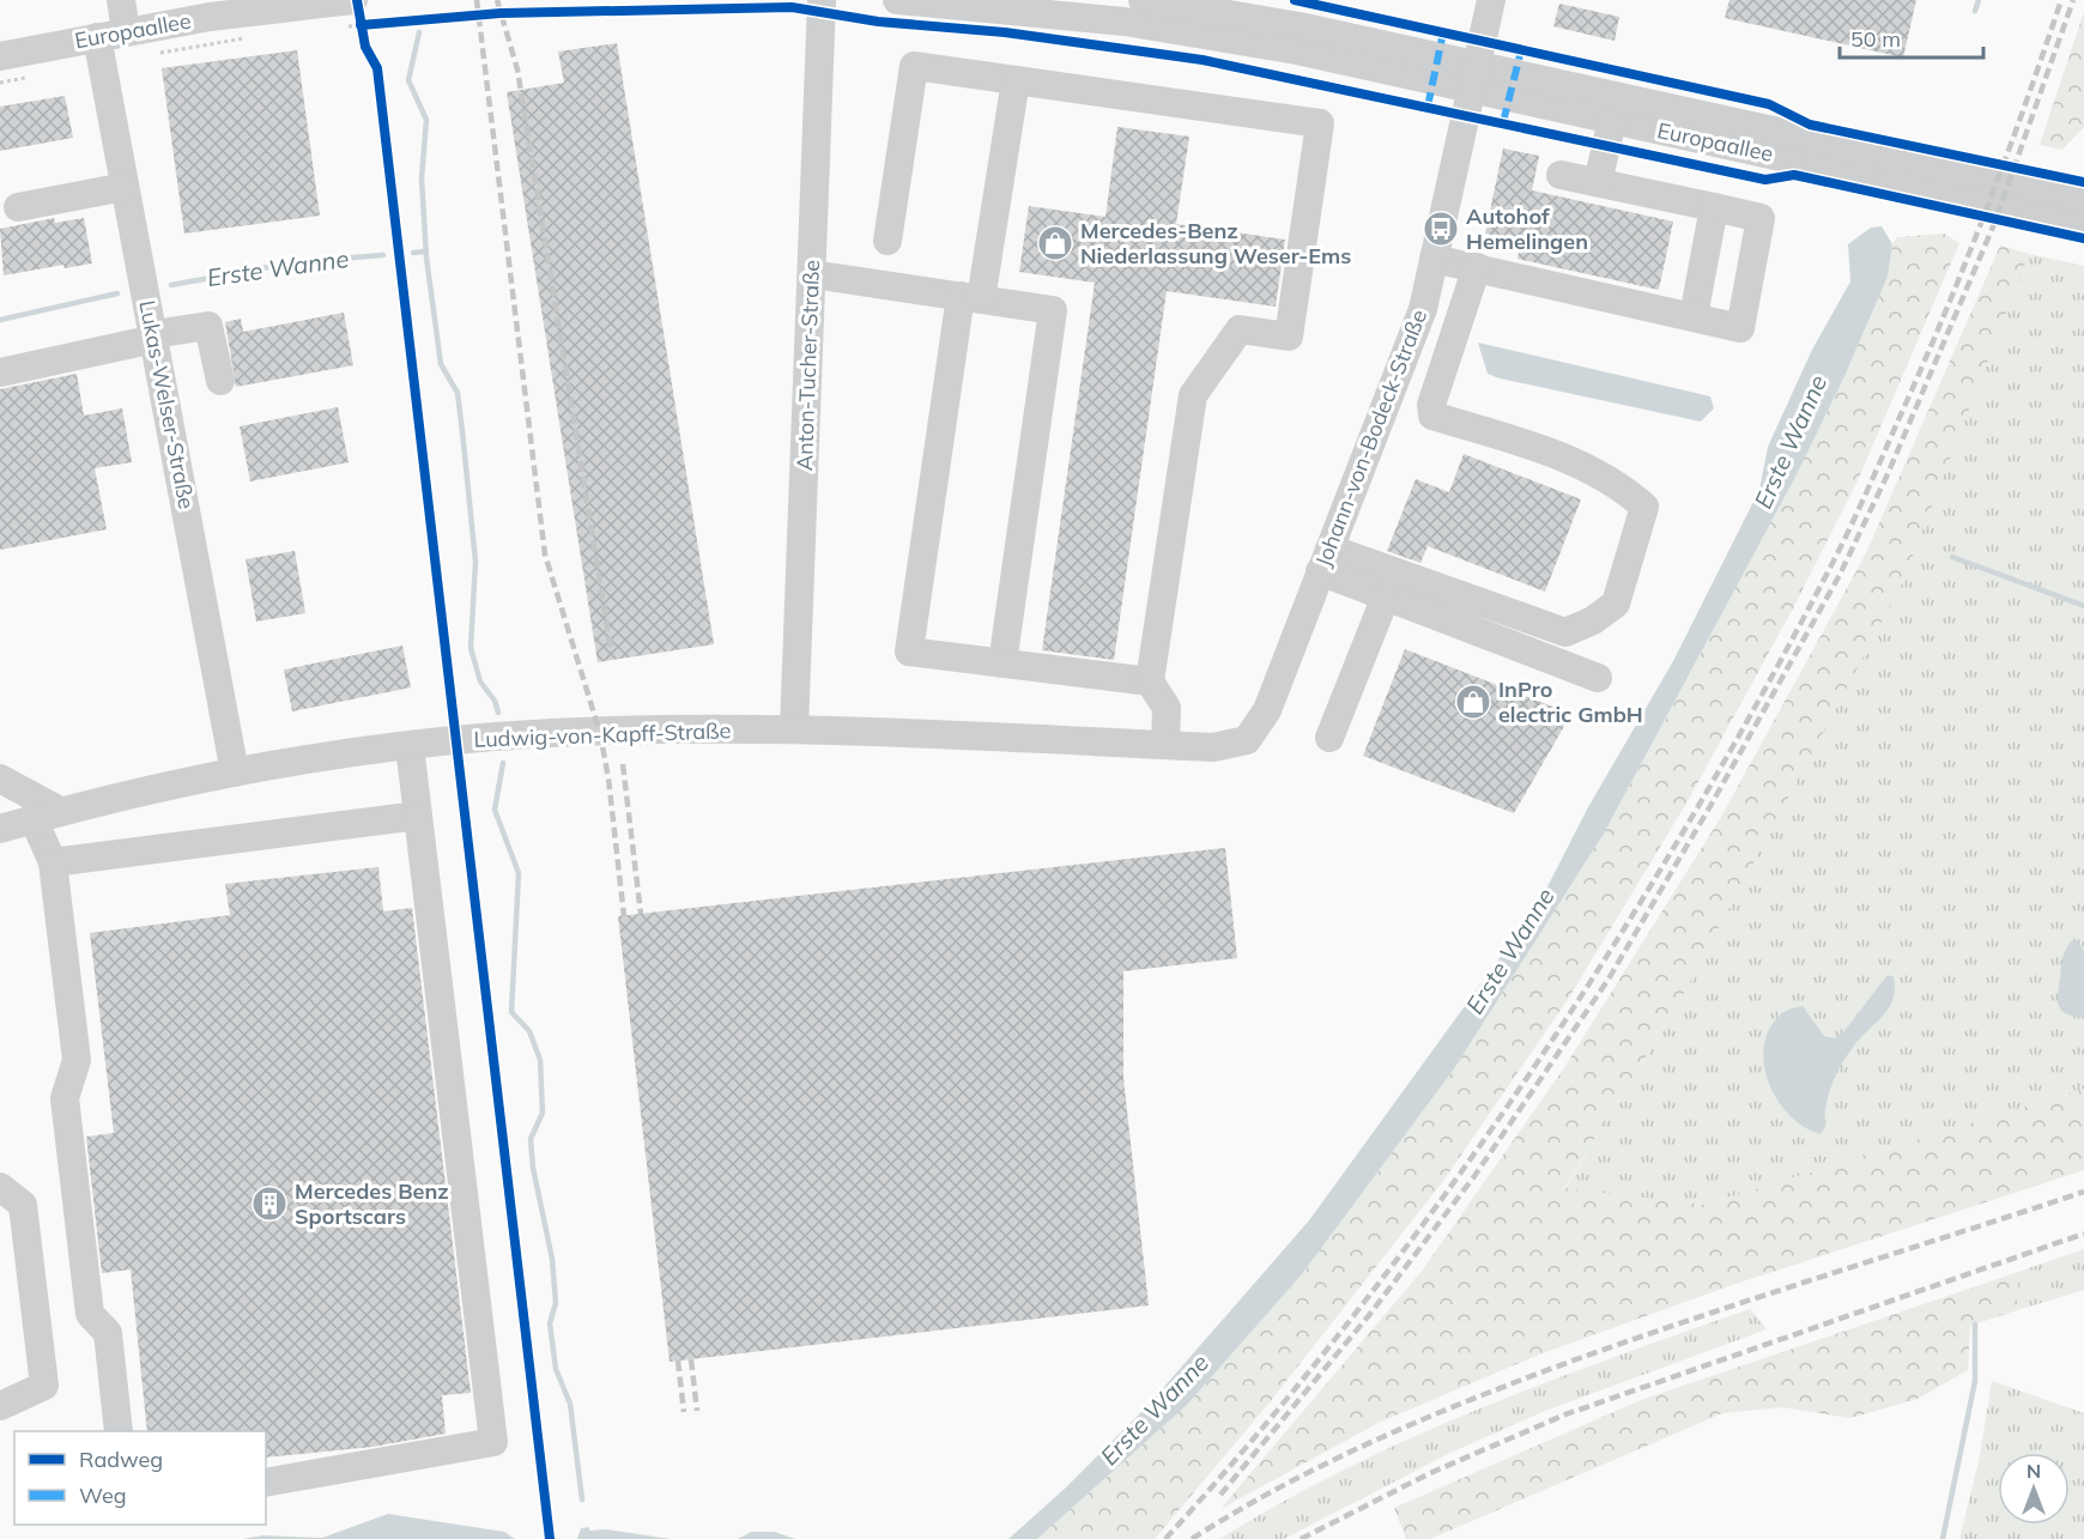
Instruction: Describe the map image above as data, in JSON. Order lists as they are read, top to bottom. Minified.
{"streets":{"street":["Europaallee","Anton-Tucher-Straße","Lukas-Welser-Straße","Johann-von-Bodeck-Straße","Ludwig-von-Kapff-Straße"]},"crossings":[["Europaallee","Lukas-Welser-Straße"],["Europaallee","Johann-von-Bodeck-Straße"],["Anton-Tucher-Straße","Ludwig-von-Kapff-Straße"],["Lukas-Welser-Straße","Ludwig-von-Kapff-Straße"],["Johann-von-Bodeck-Straße","Ludwig-von-Kapff-Straße"]],"water":["Erste Wanne"],"places":{"bus stop":["Autohof Hemelingen"],"shop":["Mercedes-Benz Niederlassung Weser-Ems","InPro electric GmbH"],"building":["Mercedes Benz Sportscars"]},"legend":["Radweg","Weg"],"scale_bar":"50 m","north":"top"}
